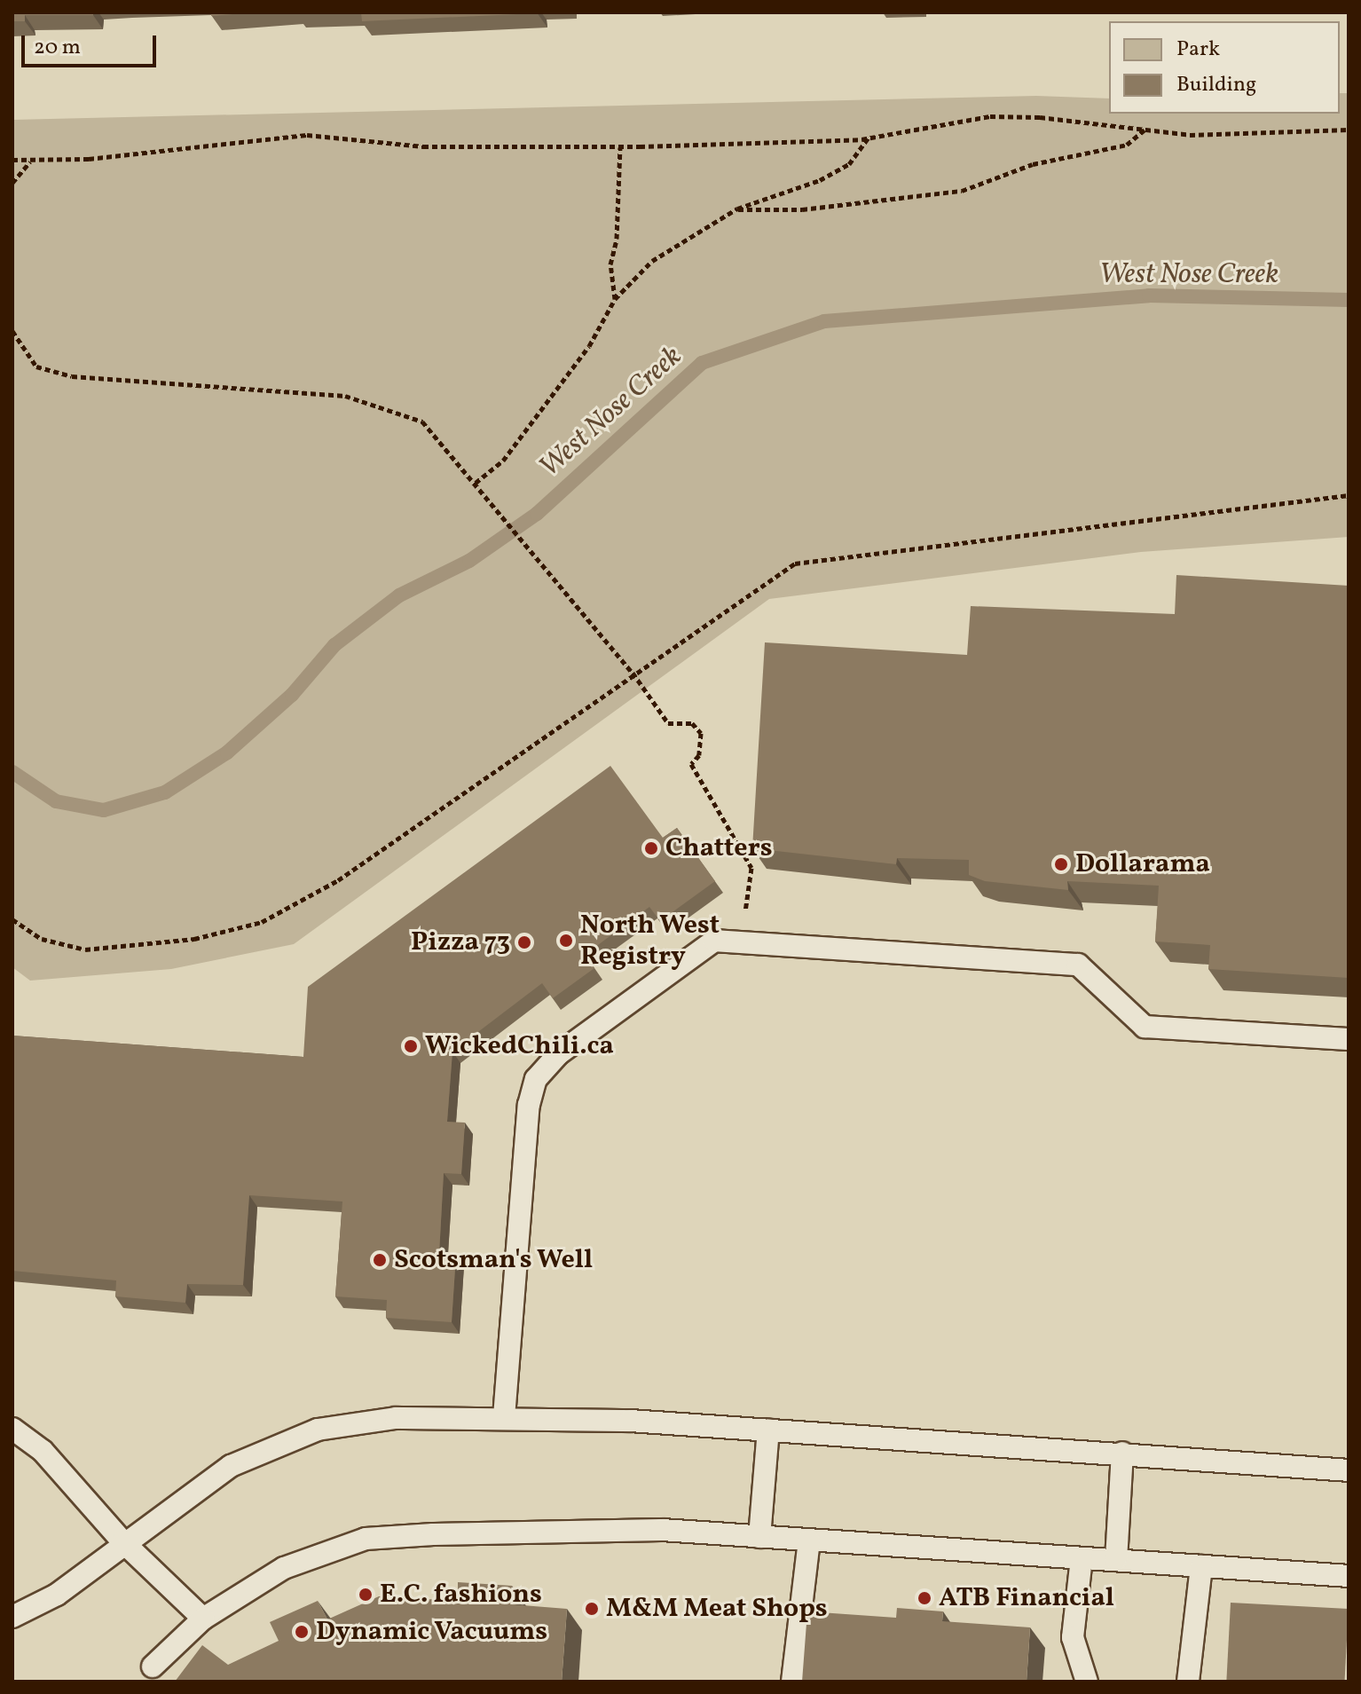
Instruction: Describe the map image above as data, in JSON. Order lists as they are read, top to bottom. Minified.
{"water":["West Nose Creek"],"places":["Chatters","Dollarama","North West Registry","Pizza 73","WickedChili.ca","Scotsman's Well","E.C. fashions","ATB Financial","M&M Meat Shops","Dynamic Vacuums"],"legend":["Park","Building"],"scale_bar":"20 m"}
